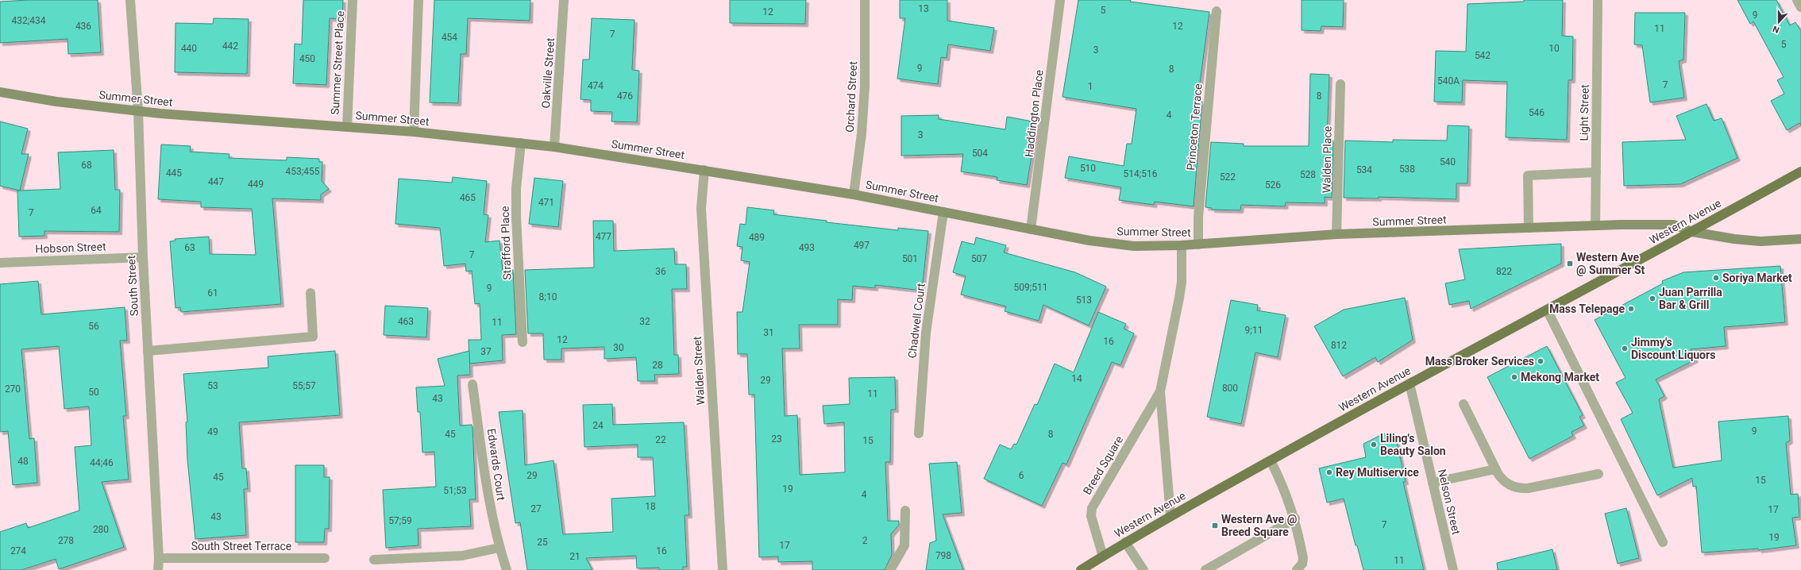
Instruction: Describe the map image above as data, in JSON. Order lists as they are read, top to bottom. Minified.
{"streets":{"main road":["Summer Street","Western Avenue"],"street":["Summer Street Place","Oakville Street","Orchard Street","Light Street","Haddington Place","Princeton Terrace","Walden Place","Strafford Place","Hobson Street","South Street","Chadwell Court","Walden Street","Edwards Court","Breed Square","Nelson Street","South Street Terrace"]},"crossings":[["Summer Street Place","Summer Street"],["Oakville Street","Summer Street"],["Orchard Street","Summer Street"],["Summer Street","Light Street"],["Summer Street","Haddington Place"],["Summer Street","Princeton Terrace"],["Summer Street","Walden Place"],["Summer Street","Western Avenue"],["Summer Street","Strafford Place"],["Summer Street","South Street"],["Summer Street","Chadwell Court"],["Summer Street","Walden Street"],["Summer Street","Breed Square"],["Western Avenue","Breed Square"],["Western Avenue","Nelson Street"],["Hobson Street","South Street"],["South Street","South Street Terrace"]],"places":{"transit":["Western Ave @ Summer St","Western Ave @ Breed Square"],"other":["Soriya Market","Juan Parrilla Bar & Grill","Mass Telepage","Jimmy's Discount Liquors","Mass Broker Services","Mekong Market","Liling's Beauty Salon","Rey Multiservice"]},"house_numbers":["13","5","12","9","432;434","436","12","11","7","454","5","442","440","10","3","542","450","9","8","540A","7","474","1","476","8","546","4","3","504","540","68","510","538","534","453;455","445","514;516","528","522","447","449","526","465","471","64","7","477","489","497","63","493","7","501","507","36","822","509;511","9","61","8;10","513","463","32","11","56","9;11","31","12","16","812","30","37","28","14","29","53","55;57","800","270","50","11","43","24","9","49","45","8","23","22","15","48","44;46","29","6","45","15","19","51;53","4","18","27","17","43","57;59","7","280","19","278","2","25","17","274","16","798","21","11"],"north":"bottom"}
